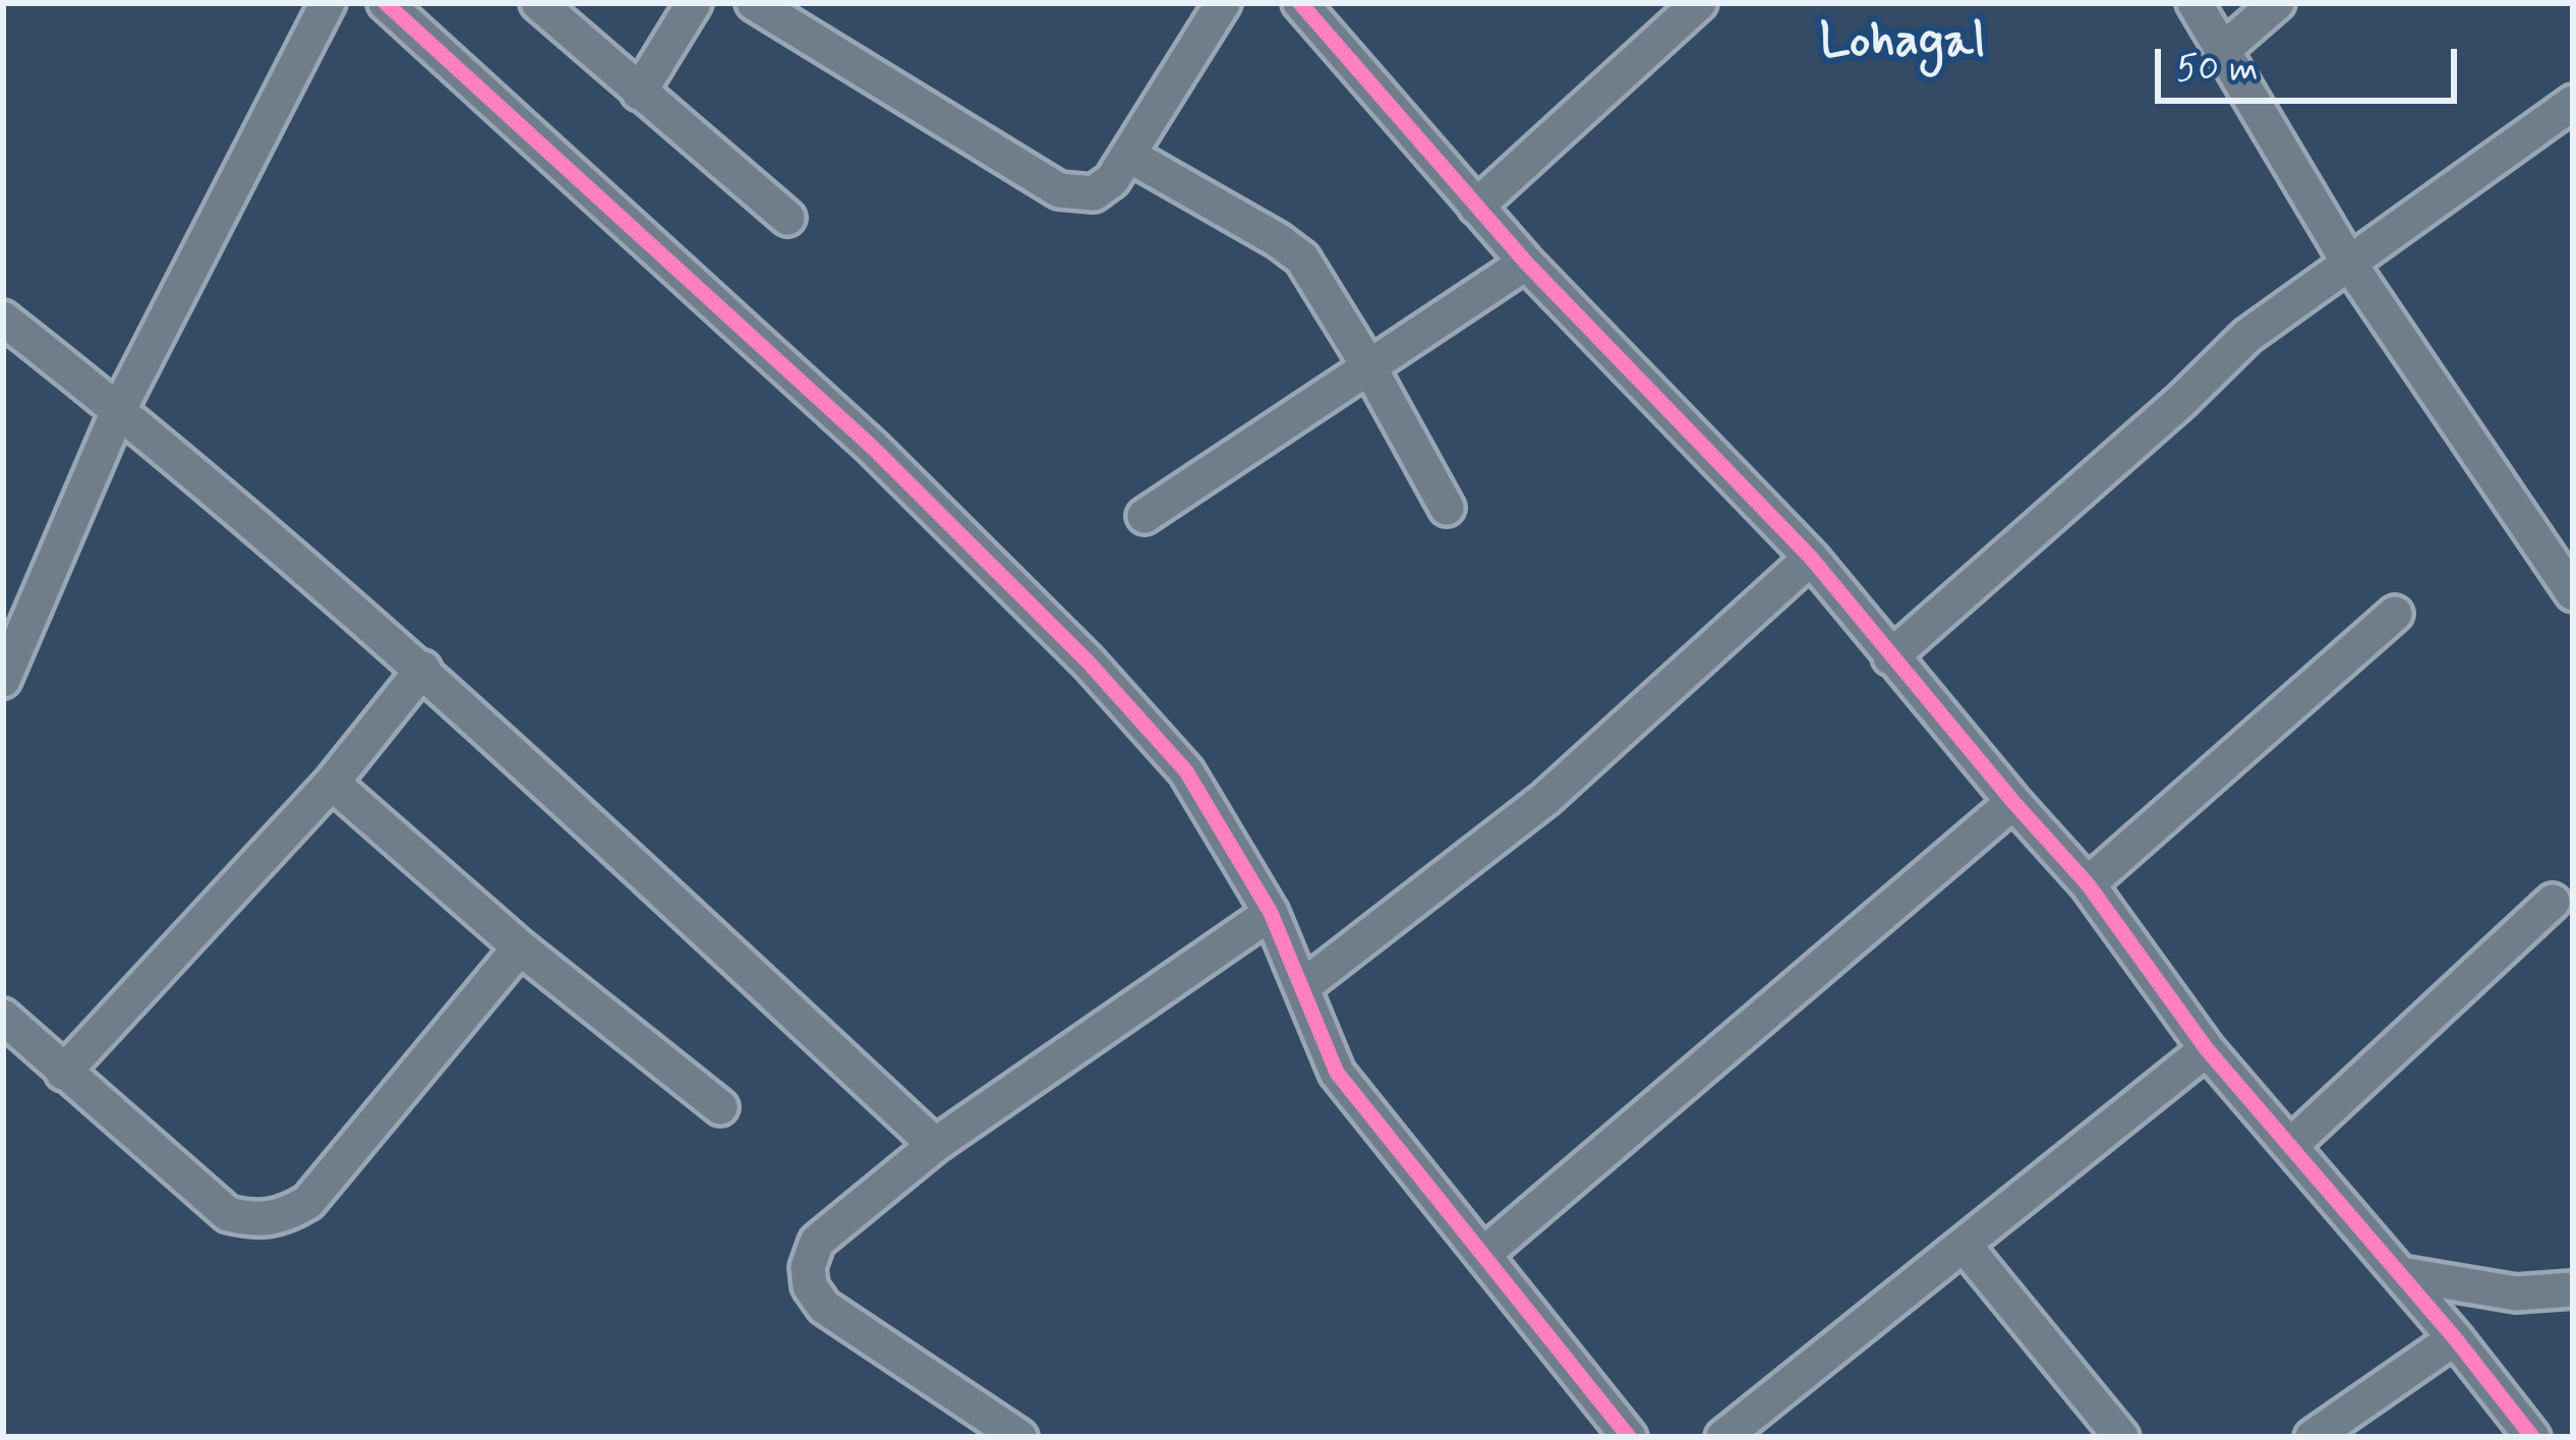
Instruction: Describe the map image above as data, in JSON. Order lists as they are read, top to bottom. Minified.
{"districts":["Lohagal"],"scale_bar":"50 m"}
